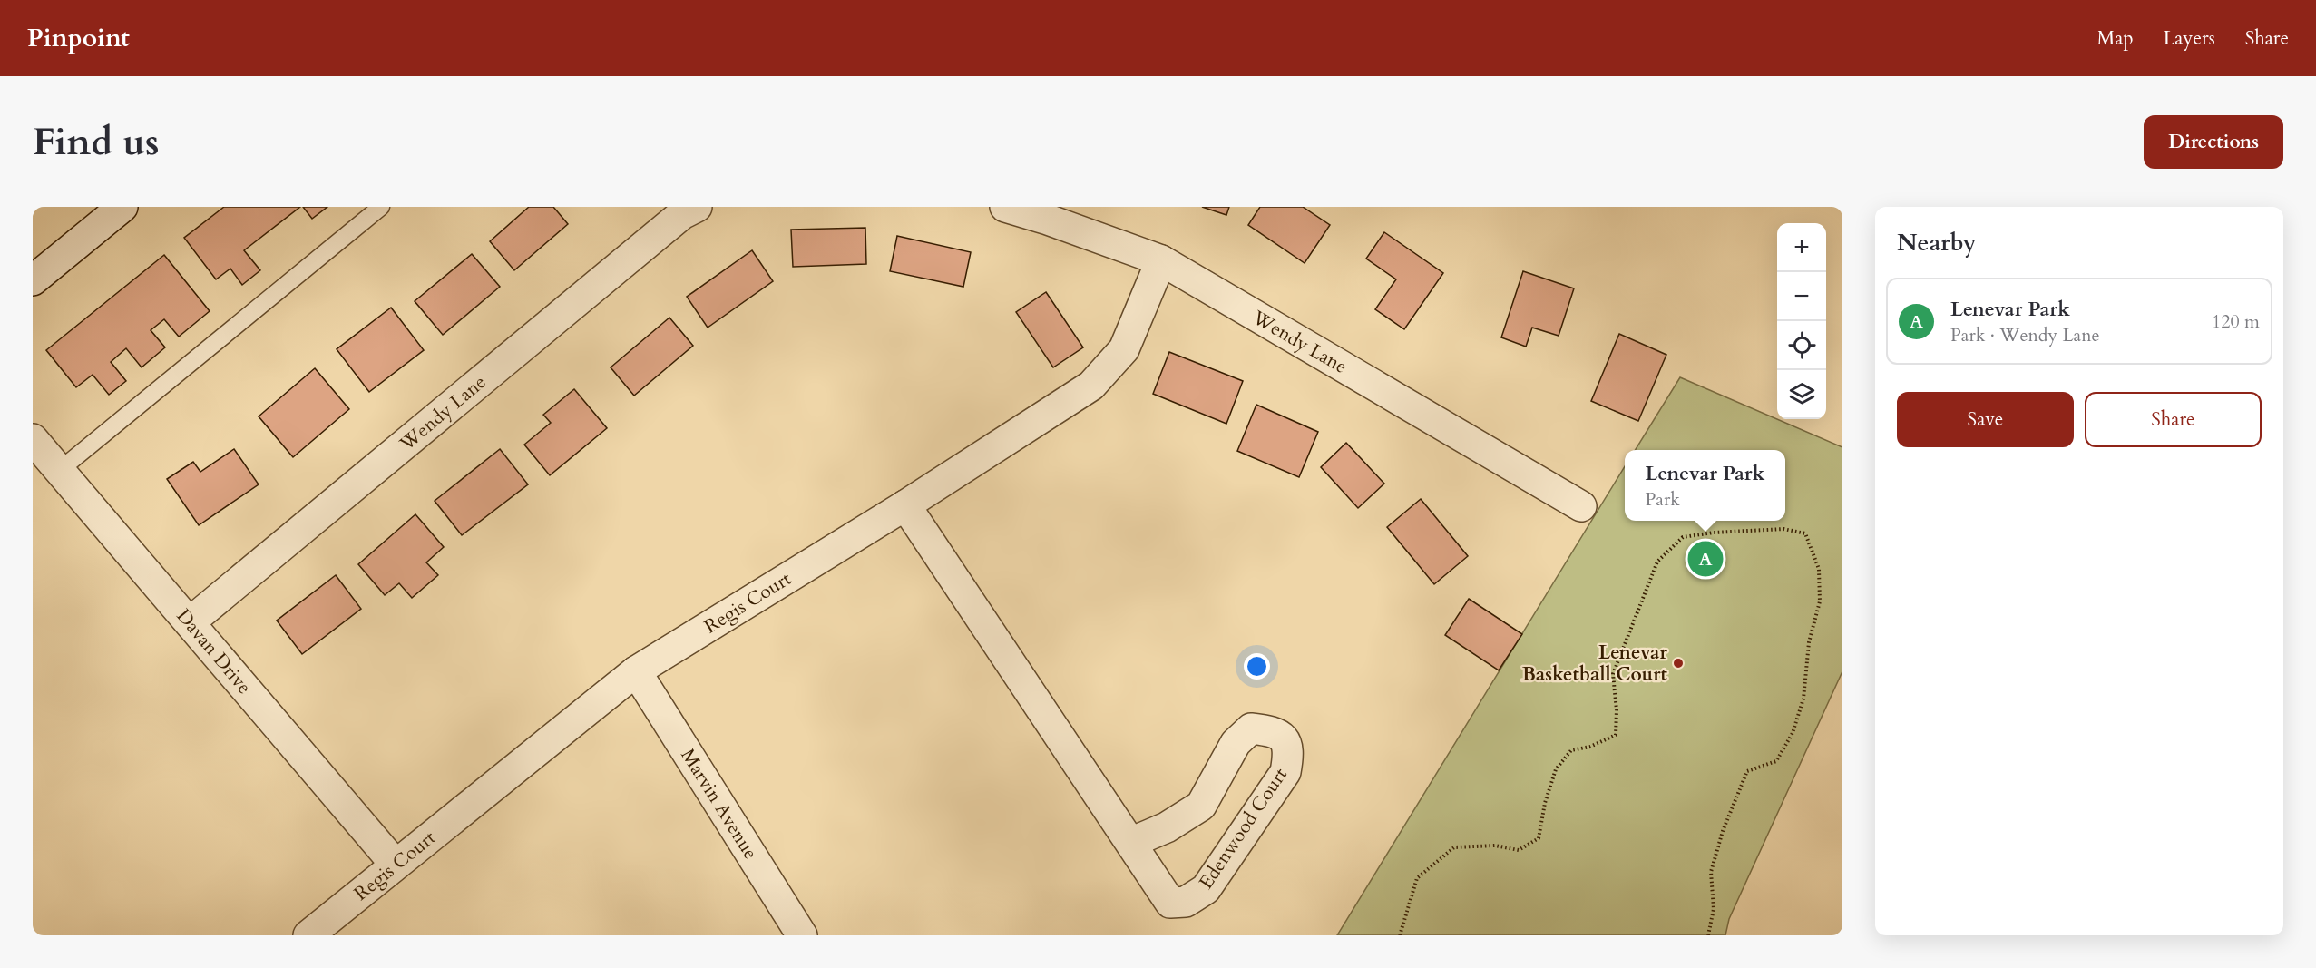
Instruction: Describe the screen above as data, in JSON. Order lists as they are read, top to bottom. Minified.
{"streets":{"street":["Wendy Lane","Regis Court","Davan Drive","Marvin Avenue","Edenwood Court"]},"crossings":[["Wendy Lane","Regis Court"],["Wendy Lane","Davan Drive"],["Regis Court","Davan Drive"],["Regis Court","Marvin Avenue"],["Regis Court","Edenwood Court"]],"places":["Lenevar Basketball Court"],"page":{"header":"Pinpoint","nav":["Map","Layers","Share"],"buttons":["Directions",["Save","Share"]],"title":"Find us","heading":"Nearby","map_buttons":["+","−"],"list":[{"mark":"A","name":"Lenevar Park","note":"Park · Wendy Lane","value":"120 m"}],"popup":["Lenevar Park","Park"],"pins":"A"}}
